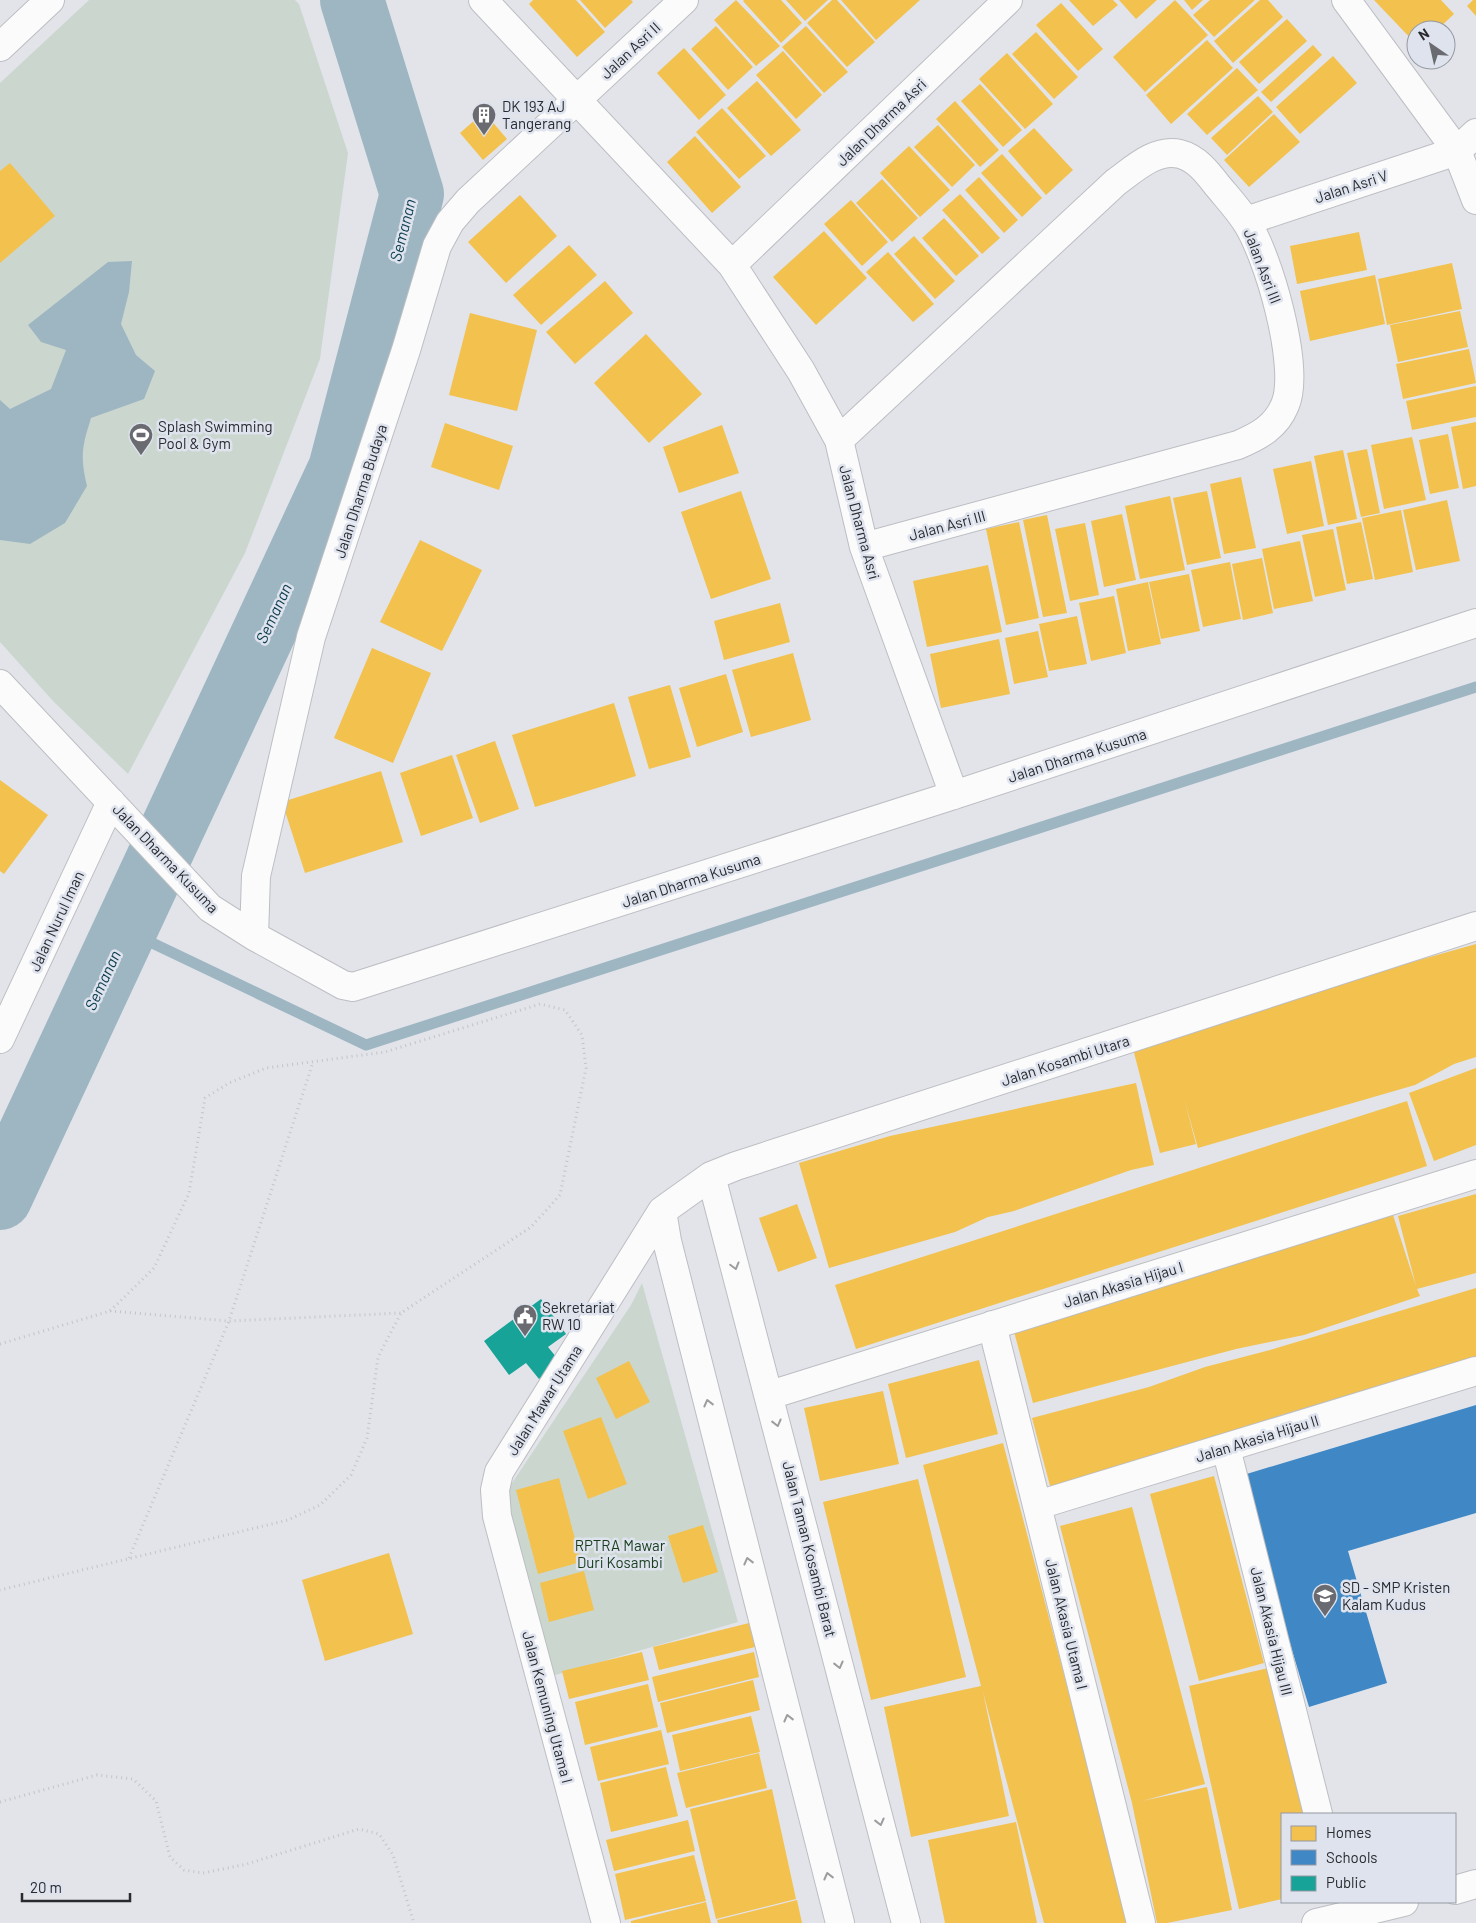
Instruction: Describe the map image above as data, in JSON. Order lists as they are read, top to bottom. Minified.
{"streets":{"street":["Jalan Asri II","Jalan Dharma Asri","Jalan Asri V","Jalan Asri III","Jalan Dharma Budaya","Jalan Dharma Kusuma","Jalan Nurul Iman","Jalan Kosambi Utara","Jalan Akasia Hijau I","Jalan Mawar Utama","Jalan Akasia Hijau II","Jalan Taman Kosambi Barat","Jalan Akasia Utama I","Jalan Akasia Hijau III","Jalan Kemuning Utama I"]},"crossings":[["Jalan Asri II","Jalan Dharma Asri"],["Jalan Asri II","Jalan Dharma Budaya"],["Jalan Dharma Asri","Jalan Asri III"],["Jalan Dharma Asri","Jalan Dharma Budaya"],["Jalan Dharma Asri","Jalan Dharma Kusuma"],["Jalan Asri V","Jalan Asri III"],["Jalan Dharma Budaya","Jalan Dharma Kusuma"],["Jalan Dharma Kusuma","Jalan Nurul Iman"],["Jalan Kosambi Utara","Jalan Mawar Utama"],["Jalan Kosambi Utara","Jalan Taman Kosambi Barat"],["Jalan Akasia Hijau I","Jalan Taman Kosambi Barat"],["Jalan Akasia Hijau I","Jalan Akasia Utama I"],["Jalan Mawar Utama","Jalan Kemuning Utama I"],["Jalan Akasia Hijau II","Jalan Akasia Utama I"],["Jalan Akasia Hijau II","Jalan Akasia Hijau III"]],"water":["Semanan"],"parks":["RPTRA Mawar Duri Kosambi"],"places":{"building":["DK 193 AJ Tangerang"],"sports":["Splash Swimming Pool & Gym"],"public building":["Sekretariat RW 10"],"school or university":["SD - SMP Kristen Kalam Kudus"]},"legend":["Homes","Schools","Public"],"scale_bar":"20 m","north":"top left"}
